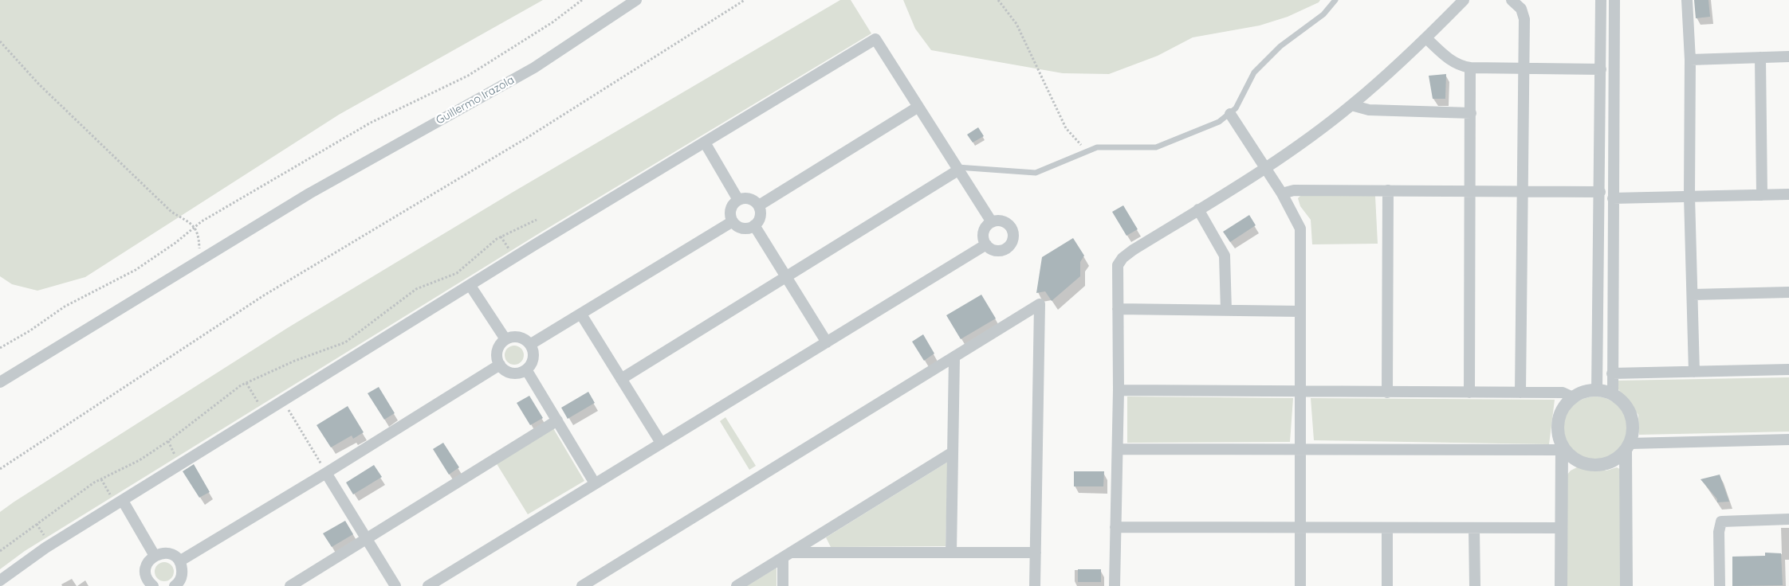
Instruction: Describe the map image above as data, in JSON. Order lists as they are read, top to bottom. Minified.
{"streets":{"street":["Guillermo Irazola"]}}
